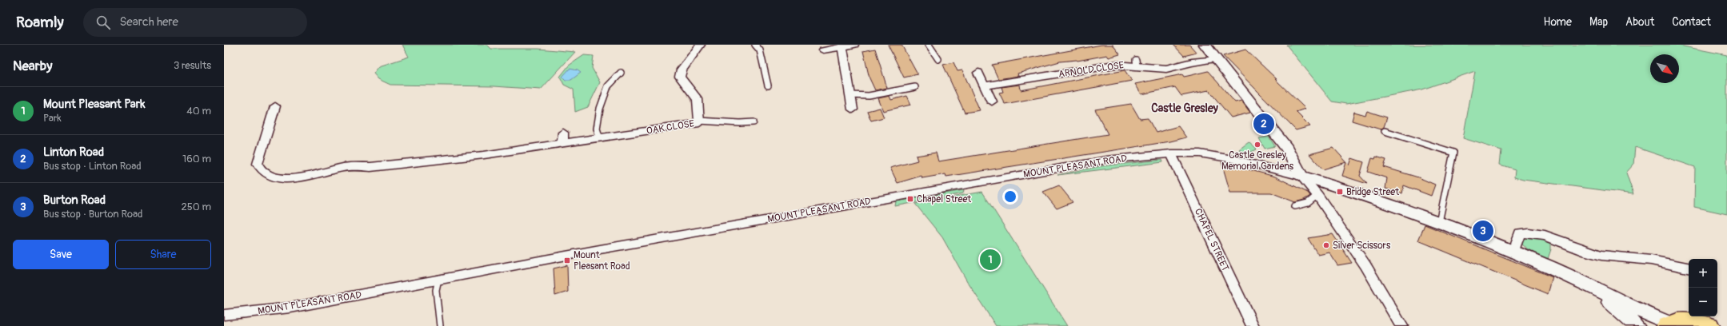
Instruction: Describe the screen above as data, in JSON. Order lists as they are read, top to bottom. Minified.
{"streets":{"street":["ARNOLD CLOSE","OAK CLOSE","MOUNT PLEASANT ROAD","CHAPEL STREET"]},"crossings":[["MOUNT PLEASANT ROAD","CHAPEL STREET"]],"districts":["Castle Gresley"],"places":{"other":["Castle Gresley Memorial Gardens","Silver Scissors"],"transit":["Bridge Street","Chapel Street","Mount Pleasant Road"]},"north":"bottom right","page":{"header":"Roamly","search":"Search here","nav":["Home","Map","About","Contact"],"heading":["Nearby","3 results"],"list":[{"mark":"1","name":"Mount Pleasant Park","note":"Park","value":"40 m"},{"mark":"2","name":"Linton Road","note":"Bus stop · Linton Road","value":"160 m"},{"mark":"3","name":"Burton Road","note":"Bus stop · Burton Road","value":"250 m"}],"pins":["2","3","1"],"buttons":["Save","Share"],"map_buttons":["+","−"]}}
